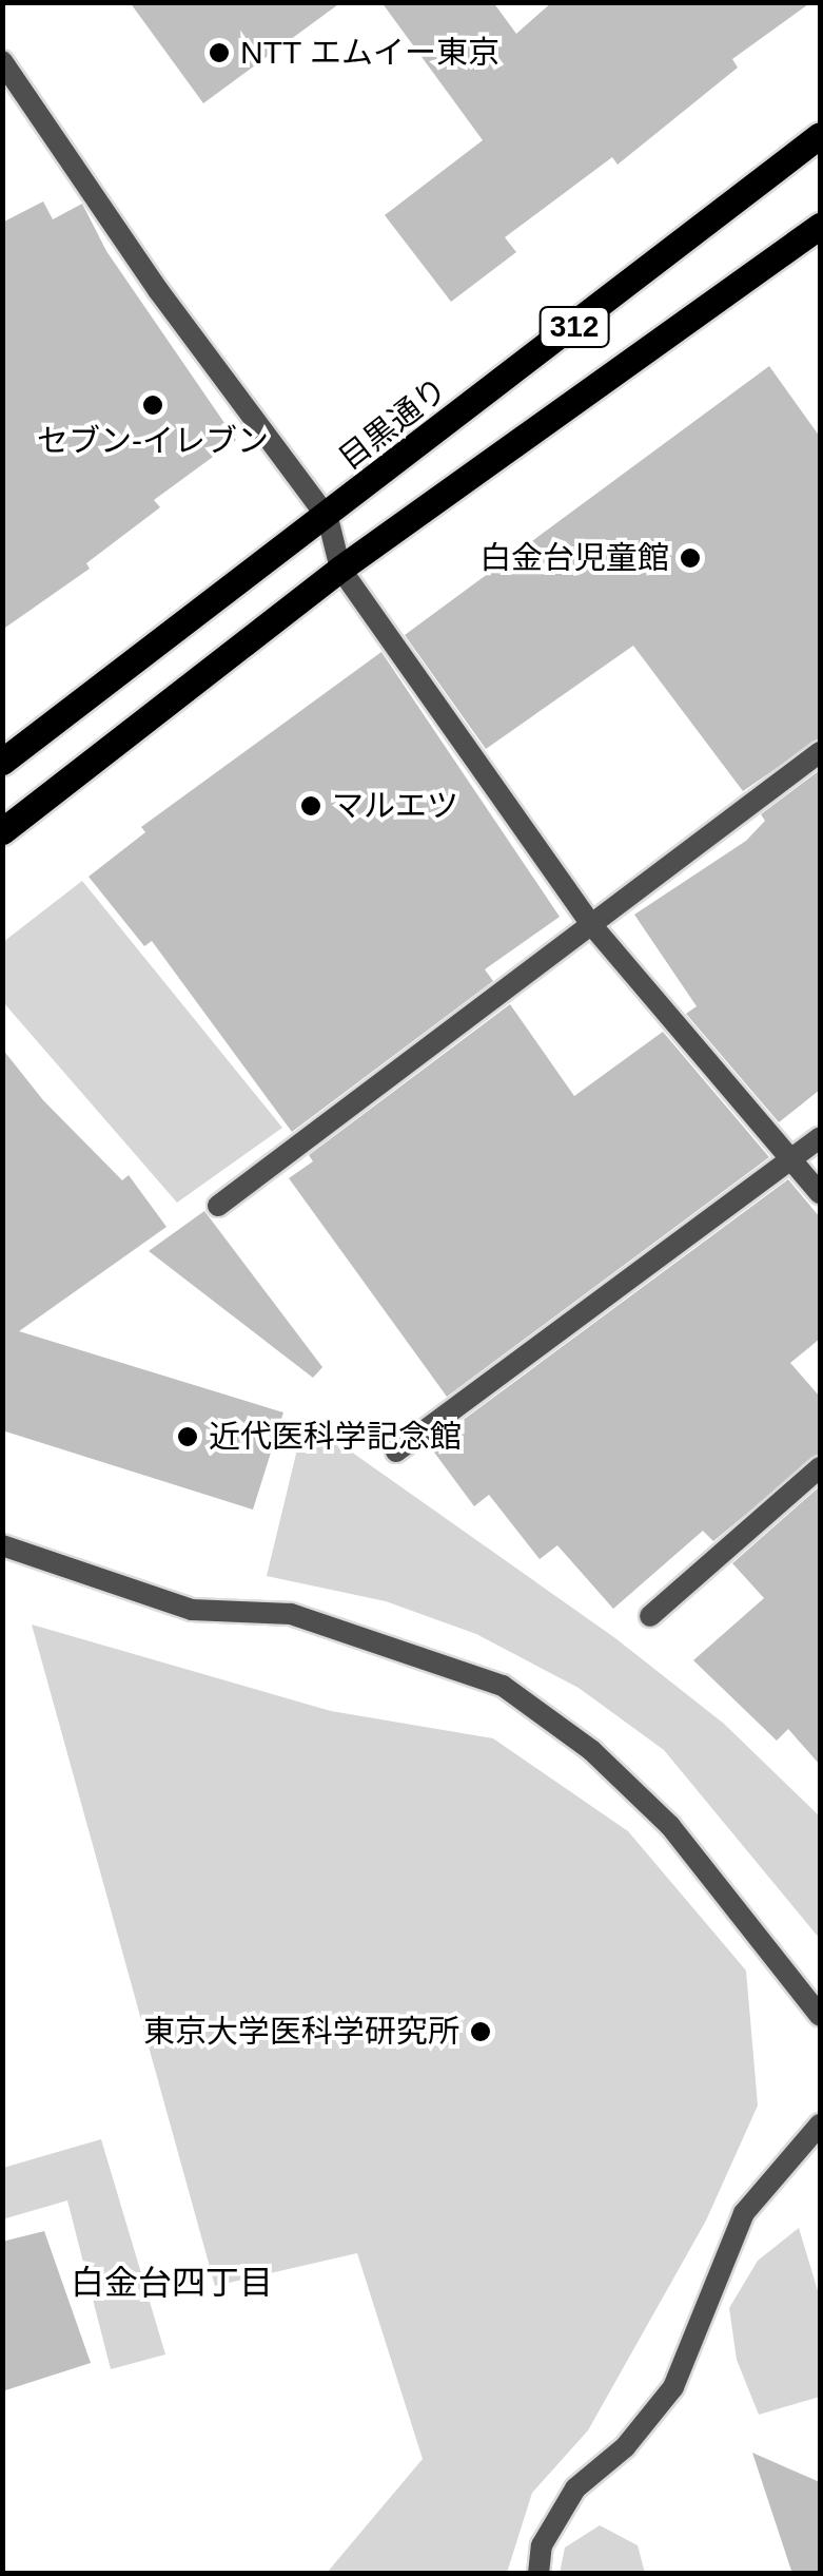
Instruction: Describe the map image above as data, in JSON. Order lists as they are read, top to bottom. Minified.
{"streets":{"main road":["312","目黒通り"]},"districts":["白金台四丁目"],"places":["NTT エムイー東京","セブン-イレブン","白金台児童館","マルエツ","近代医科学記念館","東京大学医科学研究所"]}
